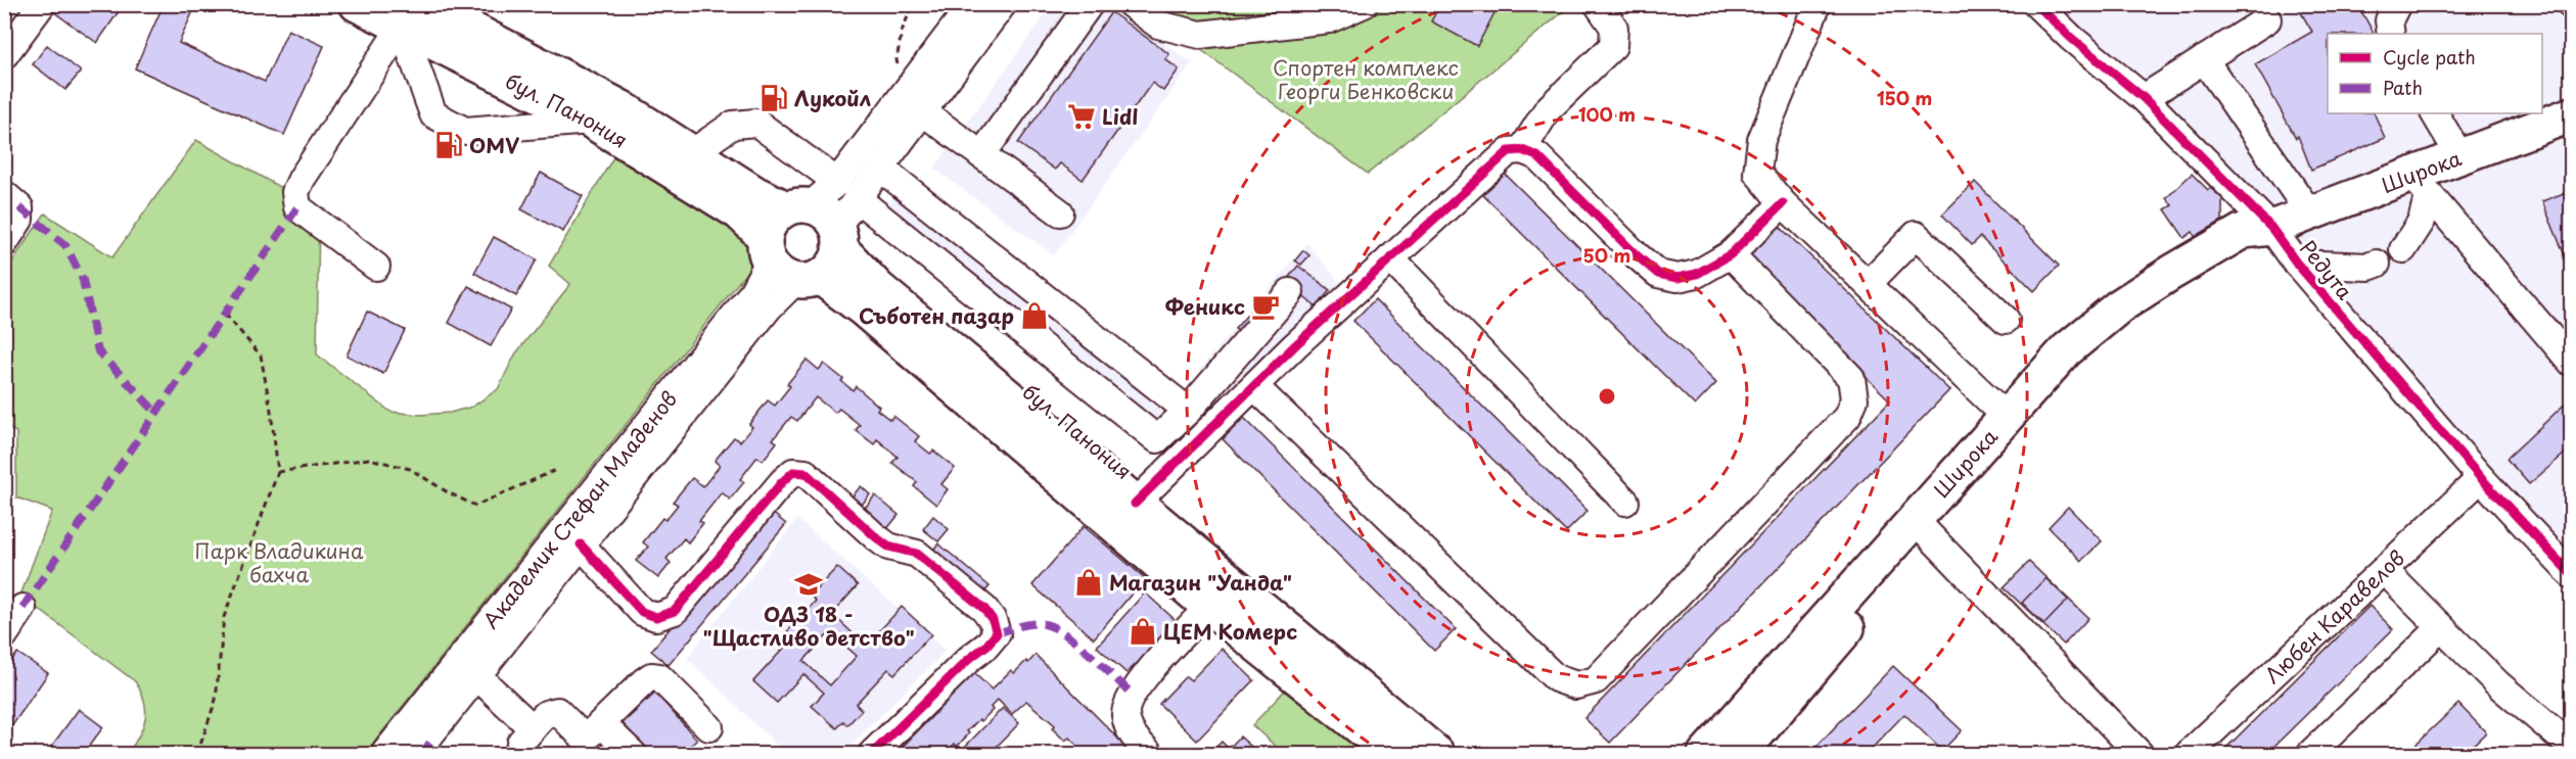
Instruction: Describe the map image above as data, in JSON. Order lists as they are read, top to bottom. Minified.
{"streets":{"main road":["бул. Панония","Широка"],"street":["Редута","Академик Стефан Младенов","Любен Каравелов"]},"crossings":[["бул. Панония","Академик Стефан Младенов"],["Широка","Редута"],["Редута","Любен Каравелов"]],"parks":["Спортен комплекс Георги Бенковски","Парк Владикина бахча"],"places":{"fuel station":["Лукойл","OMV"],"supermarket":["Lidl"],"cafe":["Феникс"],"shop":["Съботен пазар","Магазин \"Уанда\"","ЦЕМ Комерс"],"school or university":["ОДЗ 18 - \"Щастливо детство\""]},"legend":["Cycle path","Path"],"rings":["150 m","100 m","50 m"]}
